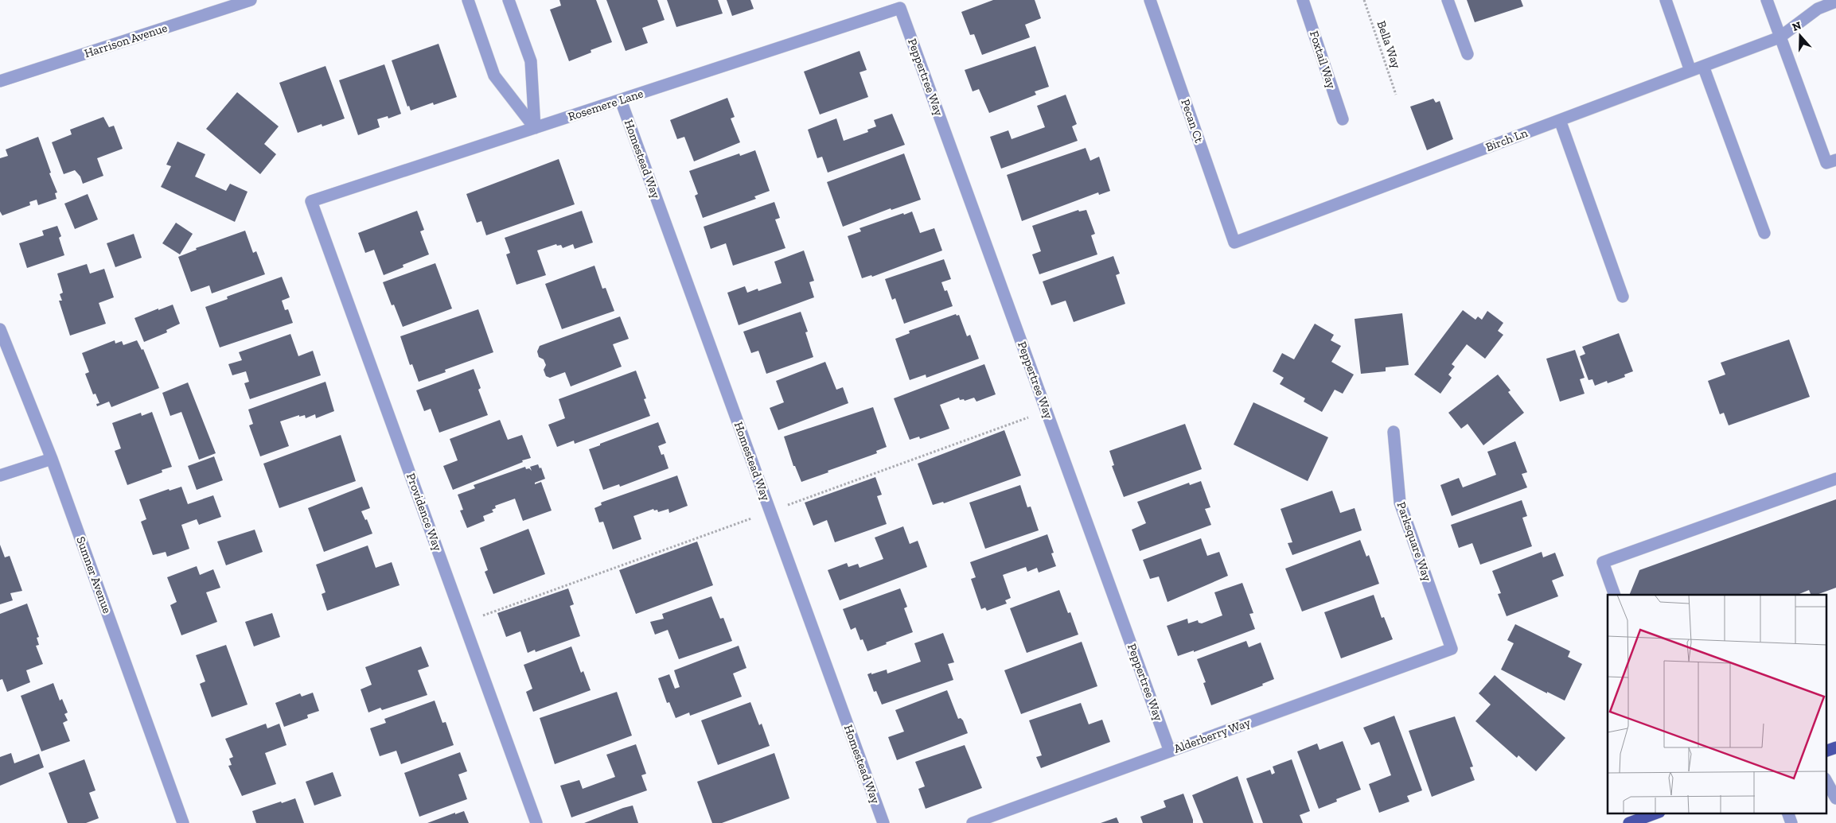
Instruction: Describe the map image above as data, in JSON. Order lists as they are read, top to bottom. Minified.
{"streets":{"street":["Harrison Avenue","Foxtail Way","Peppertree Way","Rosemere Lane","Pecan Ct","Birch Ln","Homestead Way","Providence Way","Parksquare Way","Sumner Avenue","Alderberry Way"],"path":["Bella Way"]},"crossings":[["Peppertree Way","Rosemere Lane"],["Peppertree Way","Alderberry Way"],["Rosemere Lane","Homestead Way"],["Rosemere Lane","Providence Way"],["Pecan Ct","Birch Ln"],["Parksquare Way","Alderberry Way"]],"north":"top"}
